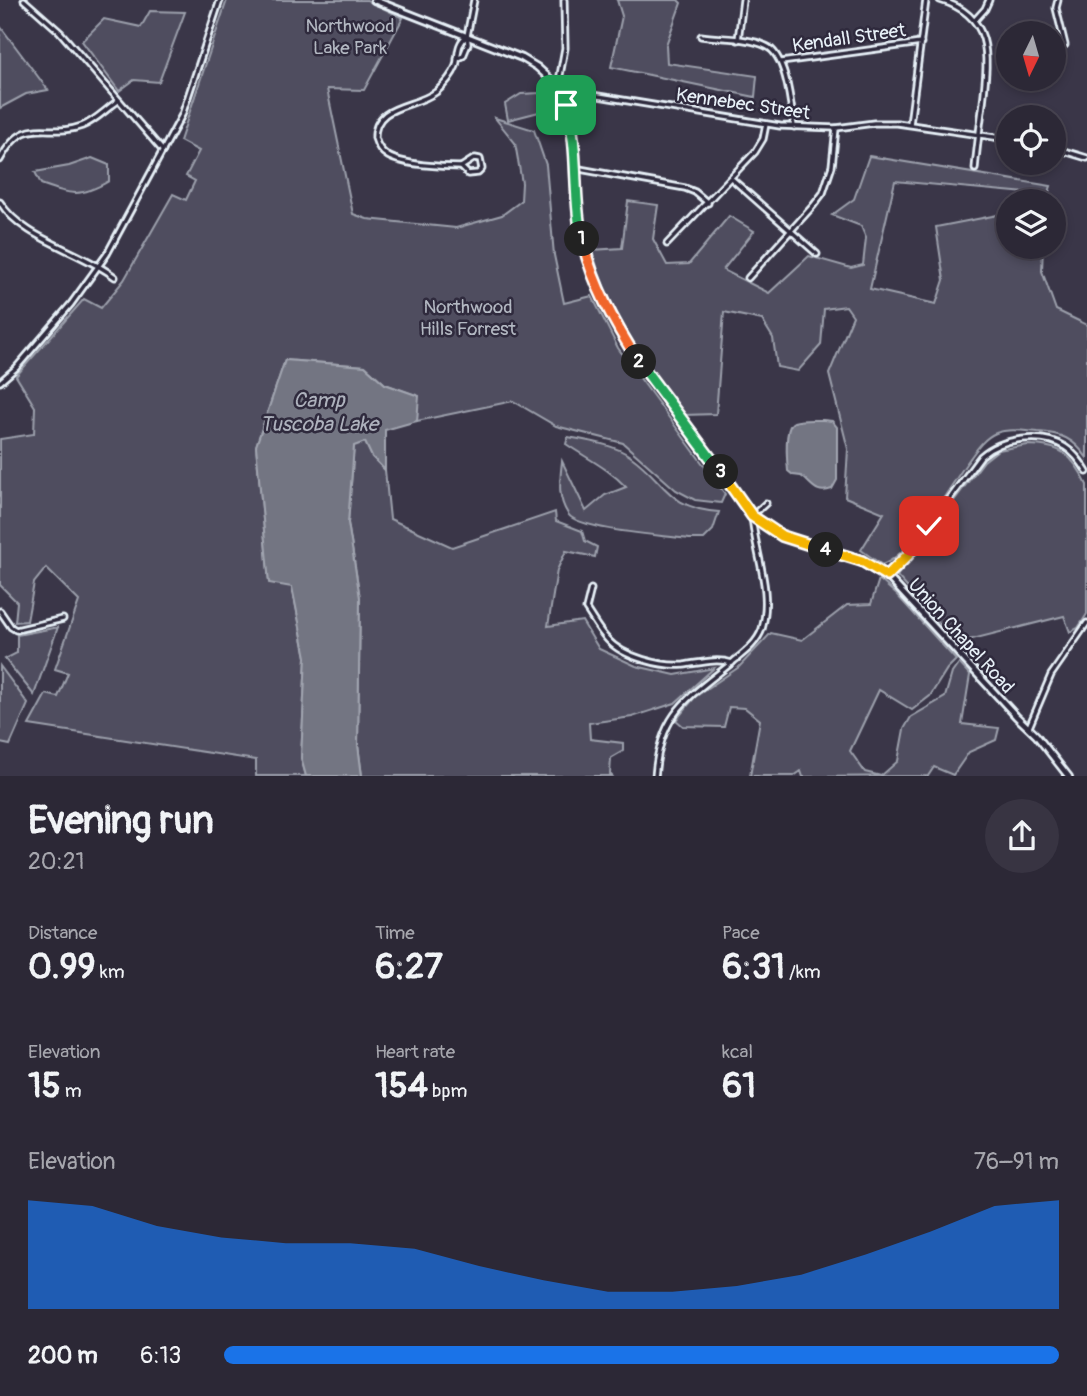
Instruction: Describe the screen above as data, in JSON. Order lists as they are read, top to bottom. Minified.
{"streets":{"street":["Kendall Street","Kennebec Street","Union Chapel Road"]},"crossings":[["Kennebec Street","Union Chapel Road"]],"water":["Camp Tuscoba Lake"],"parks":["Northwood Lake Park","Northwood Hills Forrest"],"north":"bottom","page":{"pins":["1","2","3","4"],"heading":["Evening run","20:21"],"stats":[["Distance","0.99 km"],["Time","6:27"],["Pace","6:31 /km"],["Elevation","15 m"],["Heart rate","154 bpm"],["kcal","61"]],"chart":["Elevation","76–91 m"],"list":[{"name":"200 m","note":"6:13"}]}}
